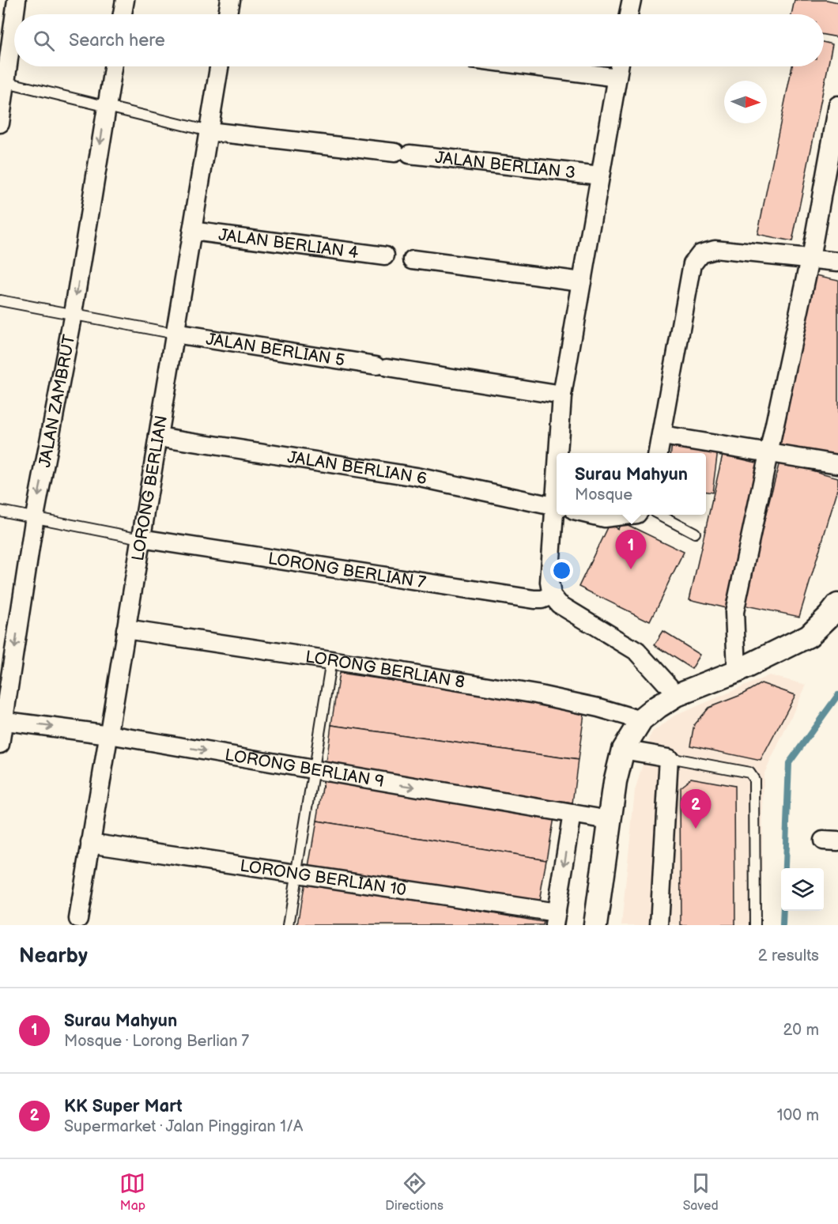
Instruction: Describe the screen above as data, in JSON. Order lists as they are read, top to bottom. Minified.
{"streets":{"street":["JALAN BERLIAN 3","JALAN BERLIAN 4","JALAN BERLIAN 5","JALAN ZAMBRUT","JALAN BERLIAN 6","LORONG BERLIAN","LORONG BERLIAN 7","LORONG BERLIAN 8","LORONG BERLIAN 9","LORONG BERLIAN 10"]},"crossings":[["JALAN BERLIAN 3","LORONG BERLIAN"],["JALAN BERLIAN 4","LORONG BERLIAN"],["JALAN BERLIAN 5","LORONG BERLIAN"],["JALAN ZAMBRUT","LORONG BERLIAN 9"],["JALAN BERLIAN 6","LORONG BERLIAN"],["LORONG BERLIAN","LORONG BERLIAN 7"],["LORONG BERLIAN","LORONG BERLIAN 8"],["LORONG BERLIAN","LORONG BERLIAN 9"],["LORONG BERLIAN","LORONG BERLIAN 10"]],"one_way":["JALAN ZAMBRUT","LORONG BERLIAN 9"],"north":"right","page":{"search":"Search here","popup":["Surau Mahyun","Mosque"],"pins":["1","2"],"heading":["Nearby","2 results"],"list":[{"mark":"1","name":"Surau Mahyun","note":"Mosque · Lorong Berlian 7","value":"20 m"},{"mark":"2","name":"KK Super Mart","note":"Supermarket · Jalan Pinggiran 1/A","value":"100 m"}],"nav":["Map","Directions","Saved"]}}
